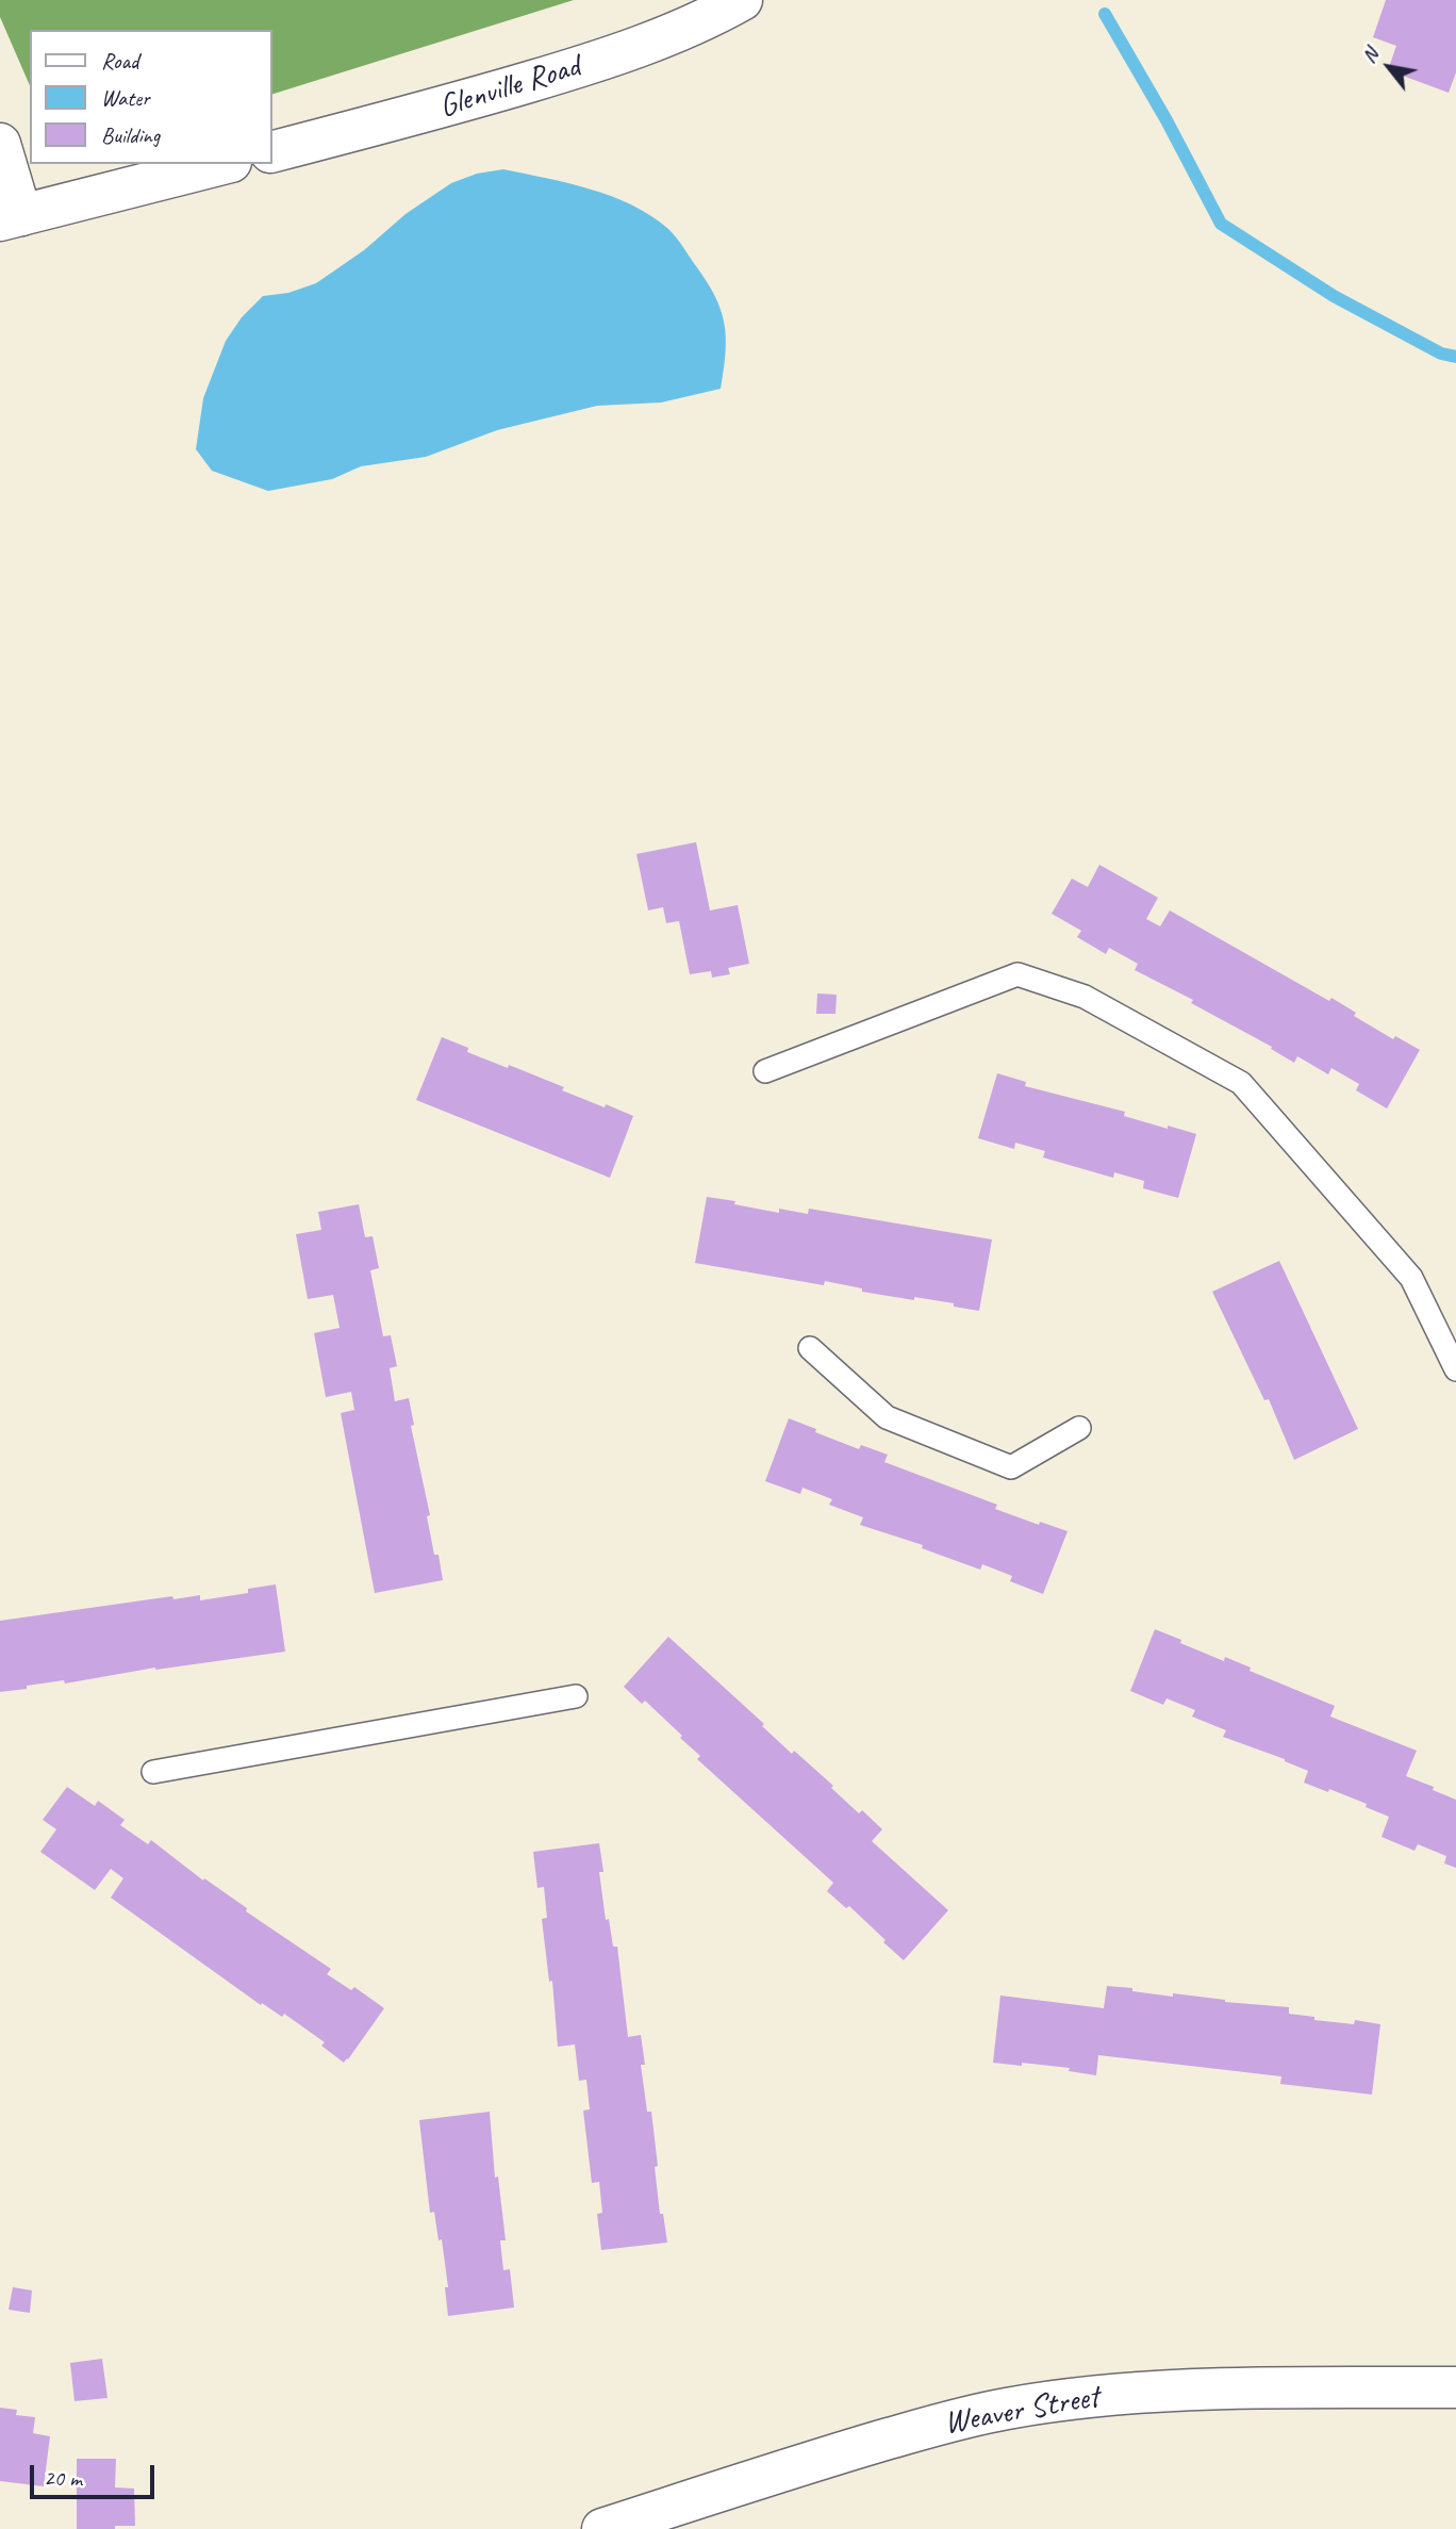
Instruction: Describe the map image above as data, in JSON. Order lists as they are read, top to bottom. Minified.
{"streets":{"street":["Glenville Road","Weaver Street"]},"legend":["Road","Water","Building"],"scale_bar":"20 m","north":"top left"}
